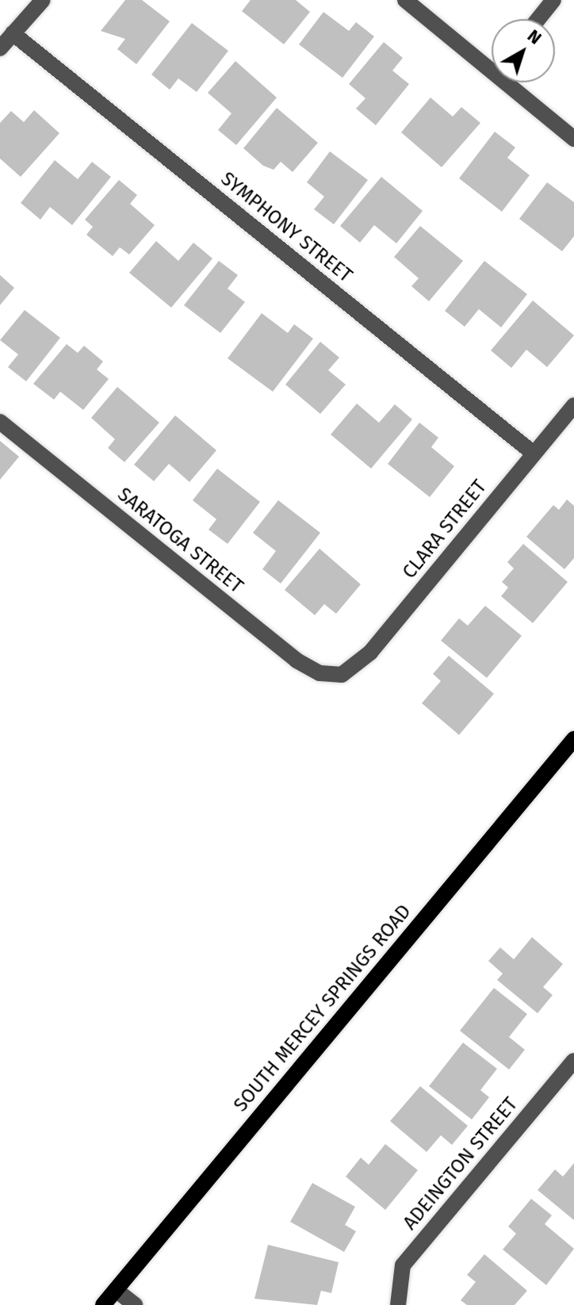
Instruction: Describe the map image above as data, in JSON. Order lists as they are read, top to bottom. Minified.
{"streets":{"main road":["SOUTH MERCEY SPRINGS ROAD"],"street":["SYMPHONY STREET","CLARA STREET","SARATOGA STREET","ADEINGTON STREET"]},"crossings":[["SYMPHONY STREET","CLARA STREET"],["CLARA STREET","SARATOGA STREET"]],"north":"top right"}
